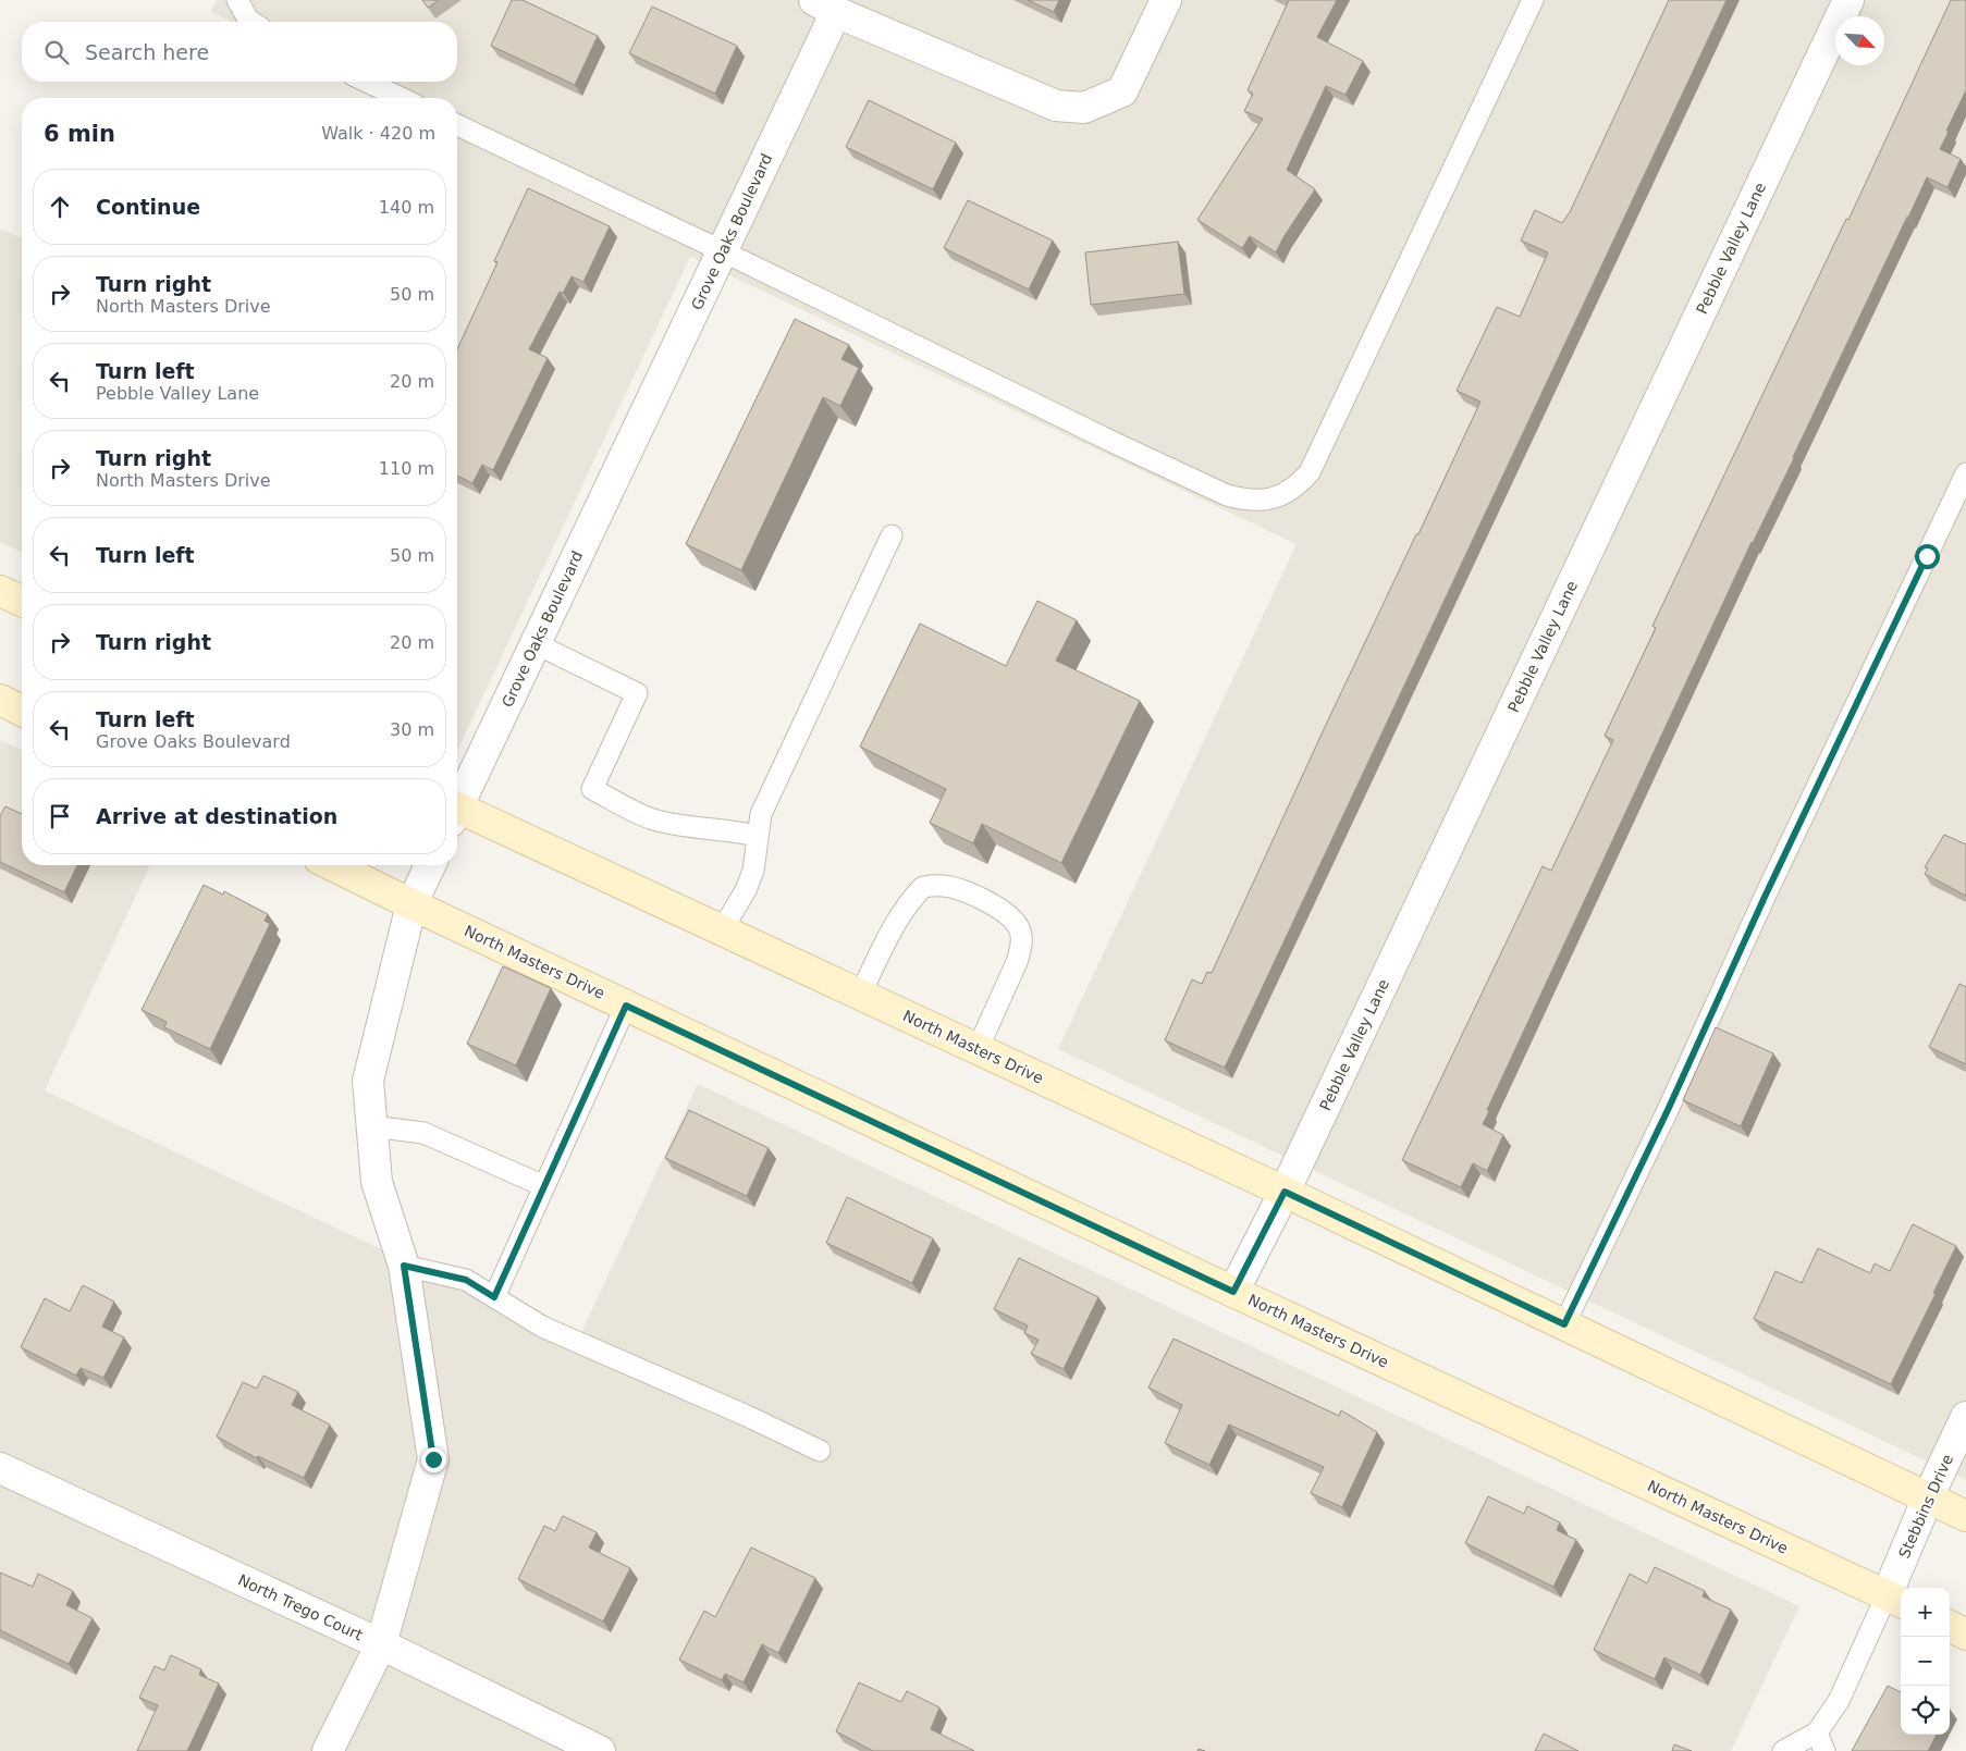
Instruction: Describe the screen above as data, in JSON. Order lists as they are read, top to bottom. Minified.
{"streets":{"main road":["North Masters Drive"],"street":["Grove Oaks Boulevard","Pebble Valley Lane","Stebbins Drive","North Trego Court"]},"crossings":[["Pebble Valley Lane","North Masters Drive"],["North Masters Drive","Stebbins Drive"]],"north":"bottom right","page":{"search":"Search here","heading":["6 min","Walk · 420 m"],"list":[["Continue","140 m"],["Turn right","North Masters Drive","50 m"],["Turn left","Pebble Valley Lane","20 m"],["Turn right","North Masters Drive","110 m"],["Turn left","50 m"],["Turn right","20 m"],["Turn left","Grove Oaks Boulevard","30 m"],"Arrive at destination"],"map_buttons":["+","−"]}}
